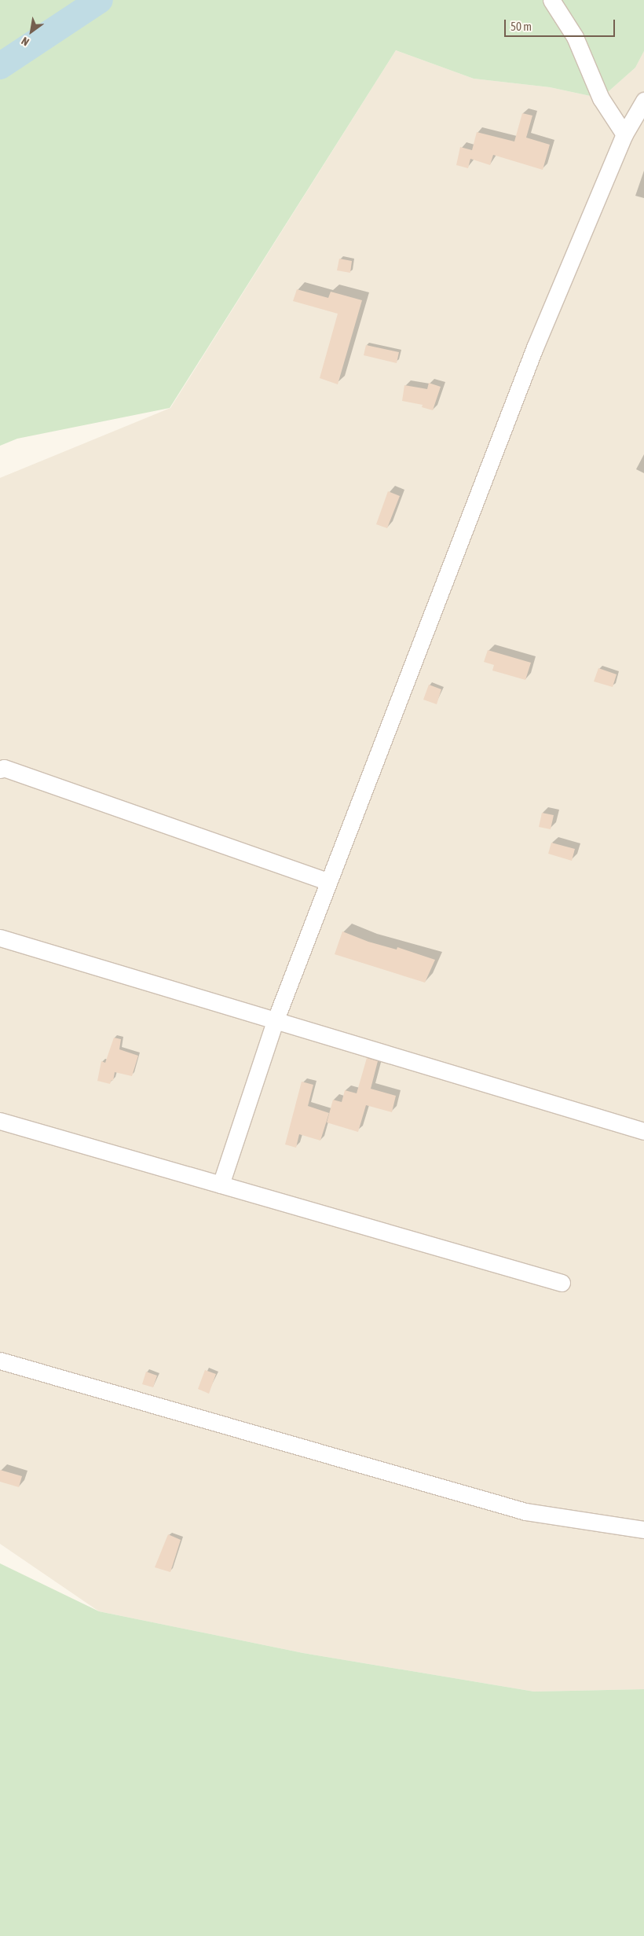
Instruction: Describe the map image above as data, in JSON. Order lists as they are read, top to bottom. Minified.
{"scale_bar":"50 m","north":"bottom left"}
